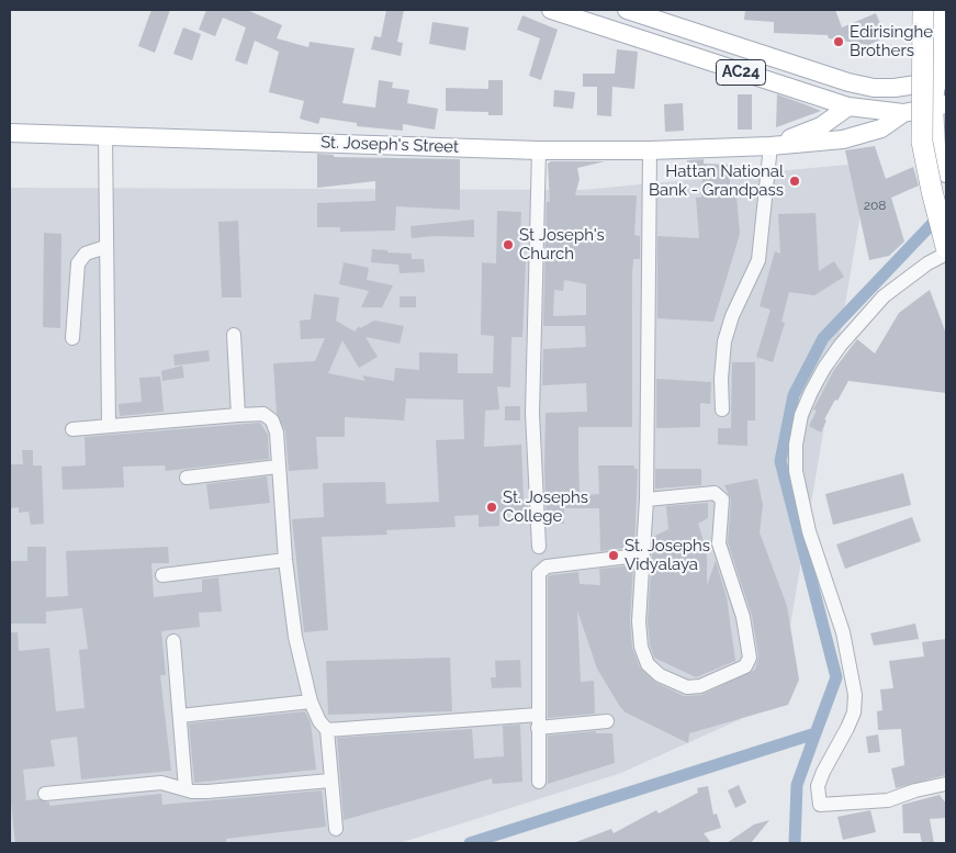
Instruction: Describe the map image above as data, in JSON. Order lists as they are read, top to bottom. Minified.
{"streets":{"main road":["AC24","St. Joseph's Street"]},"crossings":[["AC24","St. Joseph's Street"]],"places":["Edirisinghe Brothers","Hattan National Bank - Grandpass","St Joseph's Church","St. Josephs College","St. Josephs Vidyalaya"],"house_numbers":["208"]}
